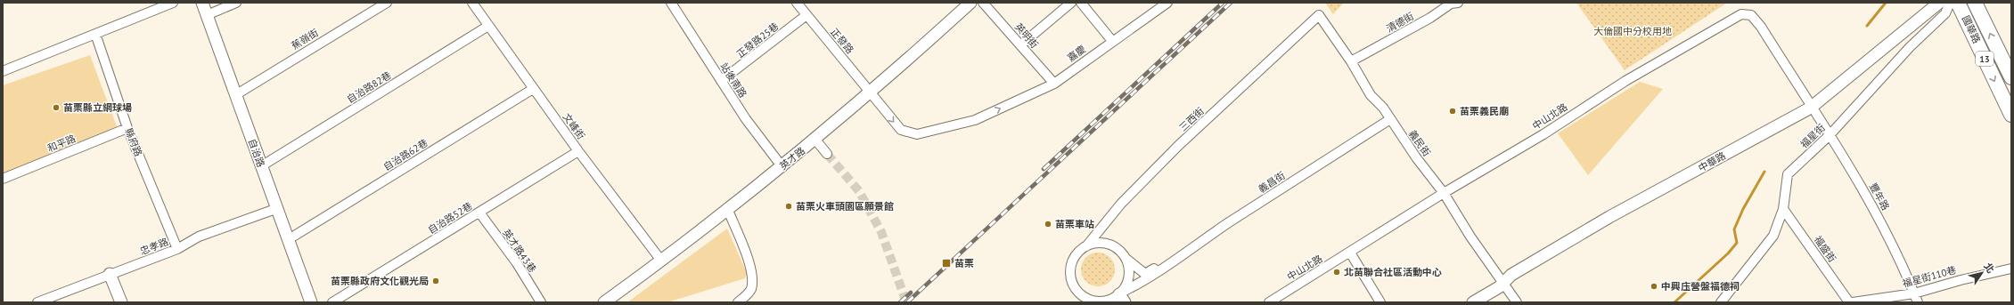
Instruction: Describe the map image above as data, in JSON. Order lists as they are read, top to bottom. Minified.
{"streets":{"main road":["國華路","13"],"street":["清德街","英明街","蕉嶺街","正發路25巷","正發路","嘉慶","站後南路","自治路82巷","中山北路","三西街","文峰街","福星街","縣府路","和平路","義民街","自治路","自治路62巷","英才路","中華路","義昌街","豐年路","自治路52巷","忠孝路","福盛街","英才路43巷","福星街110巷"]},"crossings":[["清德街","義民街"],["英明街","正發路"],["英明街","嘉慶"],["蕉嶺街","自治路"],["正發路25巷","正發路"],["正發路25巷","站後南路"],["正發路","嘉慶"],["正發路","英才路"],["站後南路","英才路"],["自治路82巷","文峰街"],["自治路82巷","自治路"],["中山北路","義民街"],["中山北路","中華路"],["中山北路","豐年路"],["三西街","義民街"],["三西街","義昌街"],["文峰街","自治路62巷"],["文峰街","英才路"],["文峰街","自治路52巷"],["福星街","豐年路"],["福星街","福盛街"],["縣府路","和平路"],["縣府路","忠孝路"],["義民街","中華路"],["義民街","義昌街"],["自治路","自治路62巷"],["自治路","忠孝路"],["中華路","豐年路"],["豐年路","福星街110巷"],["自治路52巷","英才路43巷"]],"one_way":["正發路"],"parks":["大倫國中分校用地"],"places":{"other":["苗栗縣立網球場","苗栗義民廟","苗栗火車頭園區願景館","苗栗車站","北苗聯合社區活動中心","苗栗縣政府文化觀光局","中興庒營盤福德祠"],"transit":["苗栗"]},"north":"top right"}
